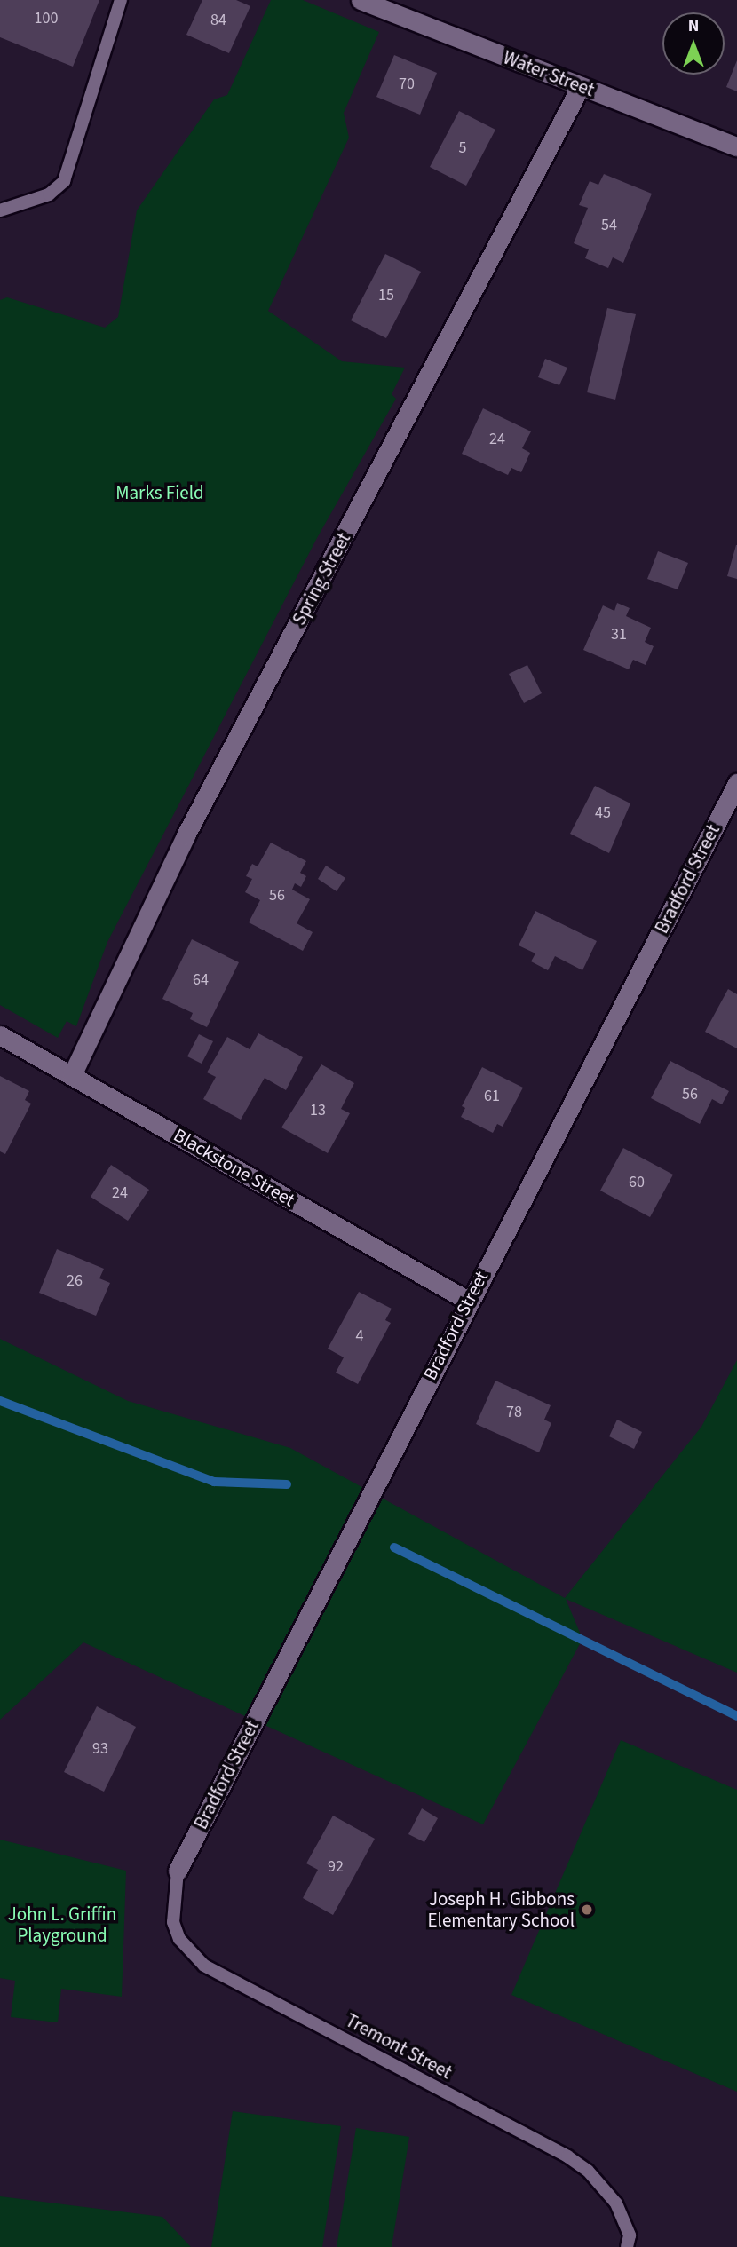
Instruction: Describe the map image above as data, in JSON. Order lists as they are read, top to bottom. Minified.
{"streets":{"street":["Water Street","Spring Street","Bradford Street","Blackstone Street"],"lane":["Tremont Street"]},"crossings":[["Water Street","Spring Street"],["Spring Street","Blackstone Street"],["Bradford Street","Blackstone Street"],["Bradford Street","Tremont Street"]],"parks":["Marks Field","John L. Griffin Playground"],"places":["Joseph H. Gibbons Elementary School"],"house_numbers":["100","84","70","5","54","15","24","31","45","56","64","56","61","13","60","24","26","4","78","93","92"],"north":"top"}
